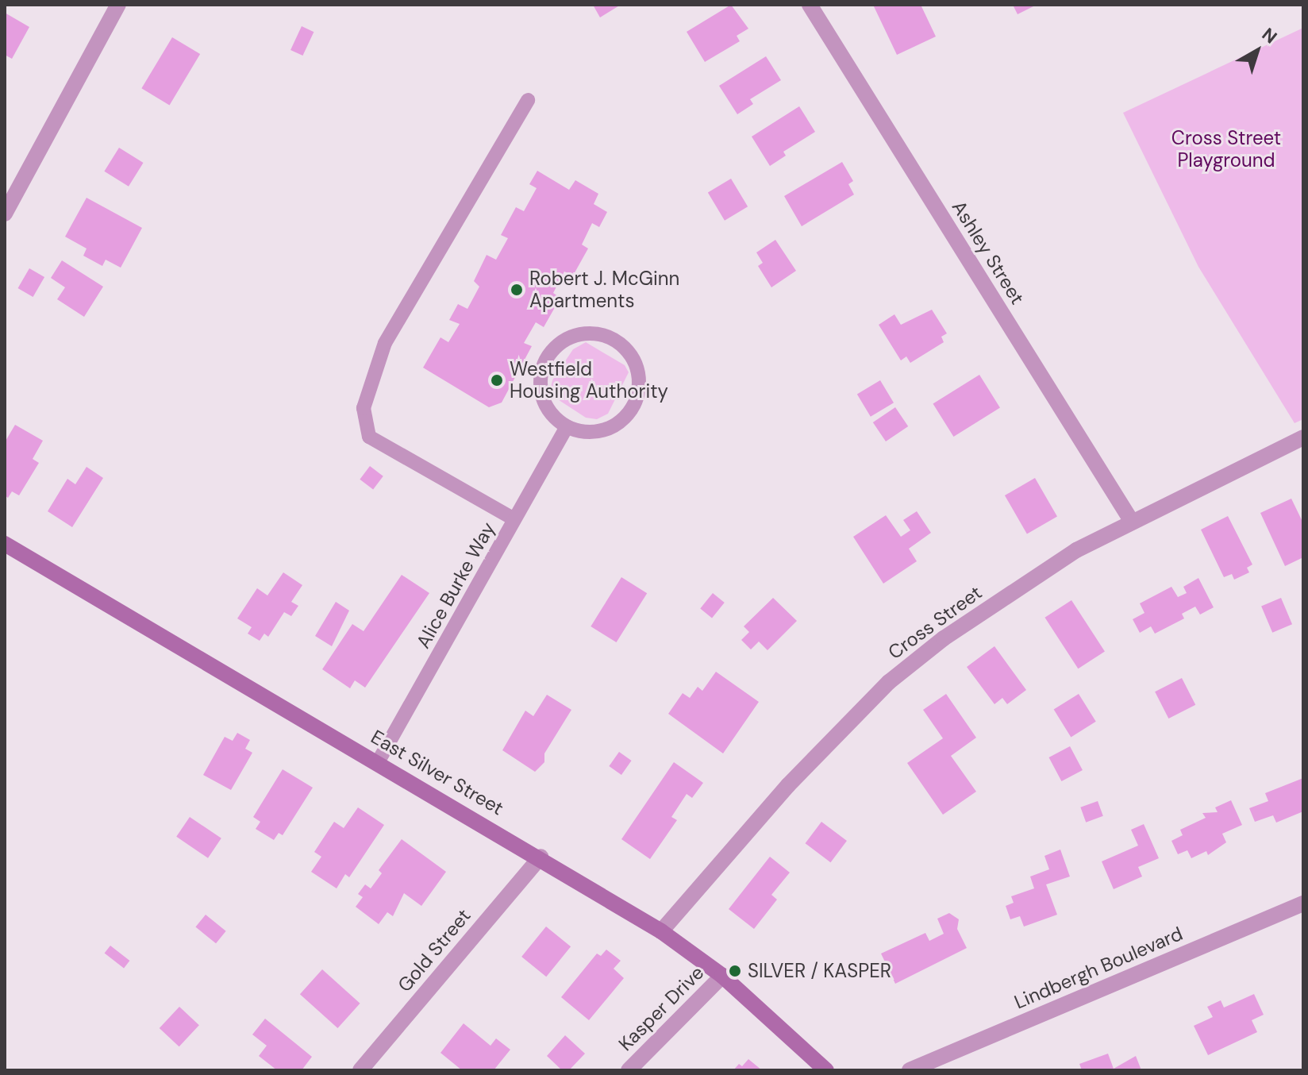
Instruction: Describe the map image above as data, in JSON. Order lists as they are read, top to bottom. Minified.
{"streets":{"main road":["East Silver Street"],"street":["Ashley Street","Cross Street","Gold Street","Lindbergh Boulevard","Kasper Drive"],"lane":["Alice Burke Way"]},"crossings":[["Ashley Street","Cross Street"],["Alice Burke Way","East Silver Street"],["Cross Street","East Silver Street"],["East Silver Street","Gold Street"],["East Silver Street","Kasper Drive"]],"parks":["Cross Street Playground"],"places":["Robert J. McGinn Apartments","Westfield Housing Authority","SILVER / KASPER"],"north":"top right"}
